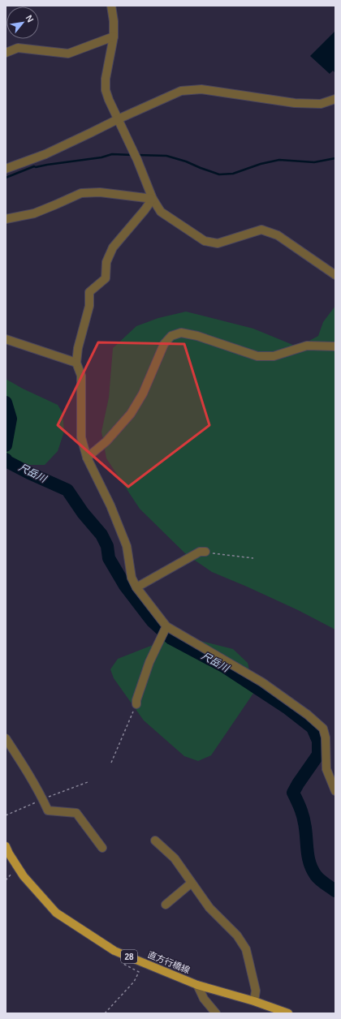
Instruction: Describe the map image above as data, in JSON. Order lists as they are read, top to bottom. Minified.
{"streets":{"main road":["28","直方行橋線"]},"water":["尺岳川"],"north":"top right"}
